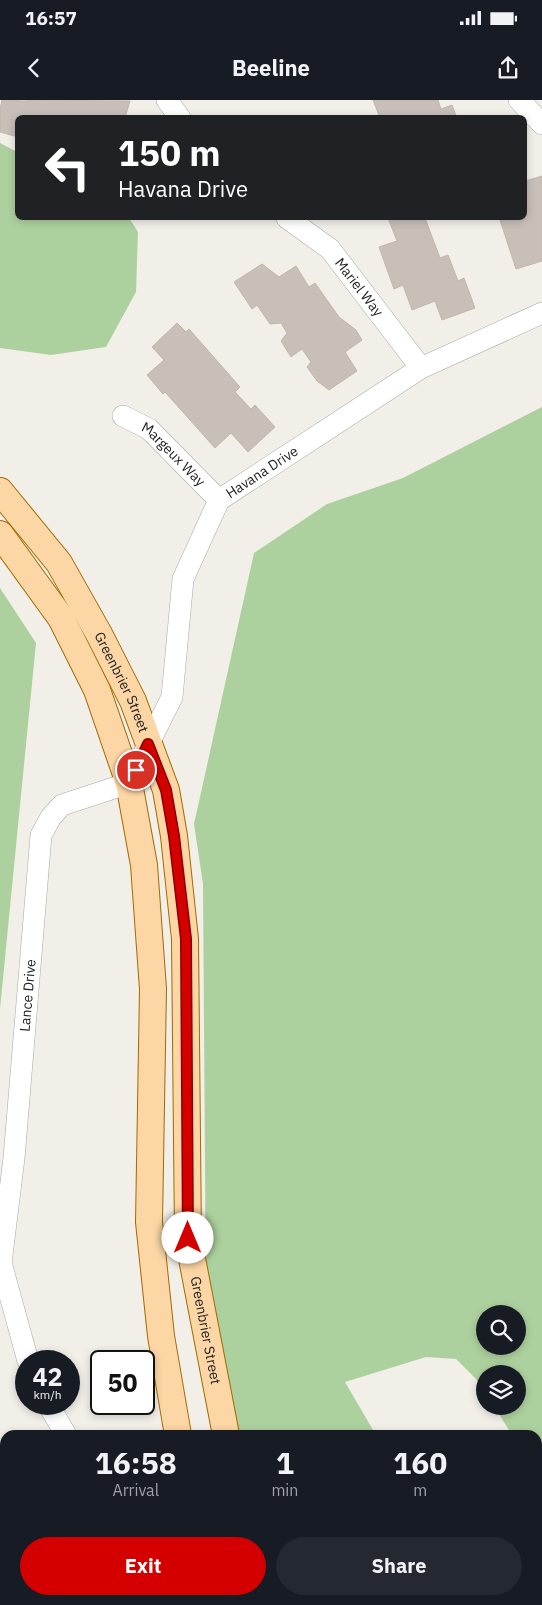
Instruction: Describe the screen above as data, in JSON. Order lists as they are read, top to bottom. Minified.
{"streets":{"main road":["Greenbrier Street"],"street":["Mariel Way","Margeux Way","Havana Drive","Lance Drive"]},"crossings":[["Mariel Way","Havana Drive"],["Margeux Way","Havana Drive"],["Havana Drive","Greenbrier Street"],["Havana Drive","Lance Drive"],["Greenbrier Street","Lance Drive"]],"page":{"status":"16:57","header":"Beeline","turn":["150 m","Havana Drive"],"speed":"42 km/h","limit":"50","eta":["16:58","Arrival","1","min","160","m"],"buttons":["Exit","Share"]}}
